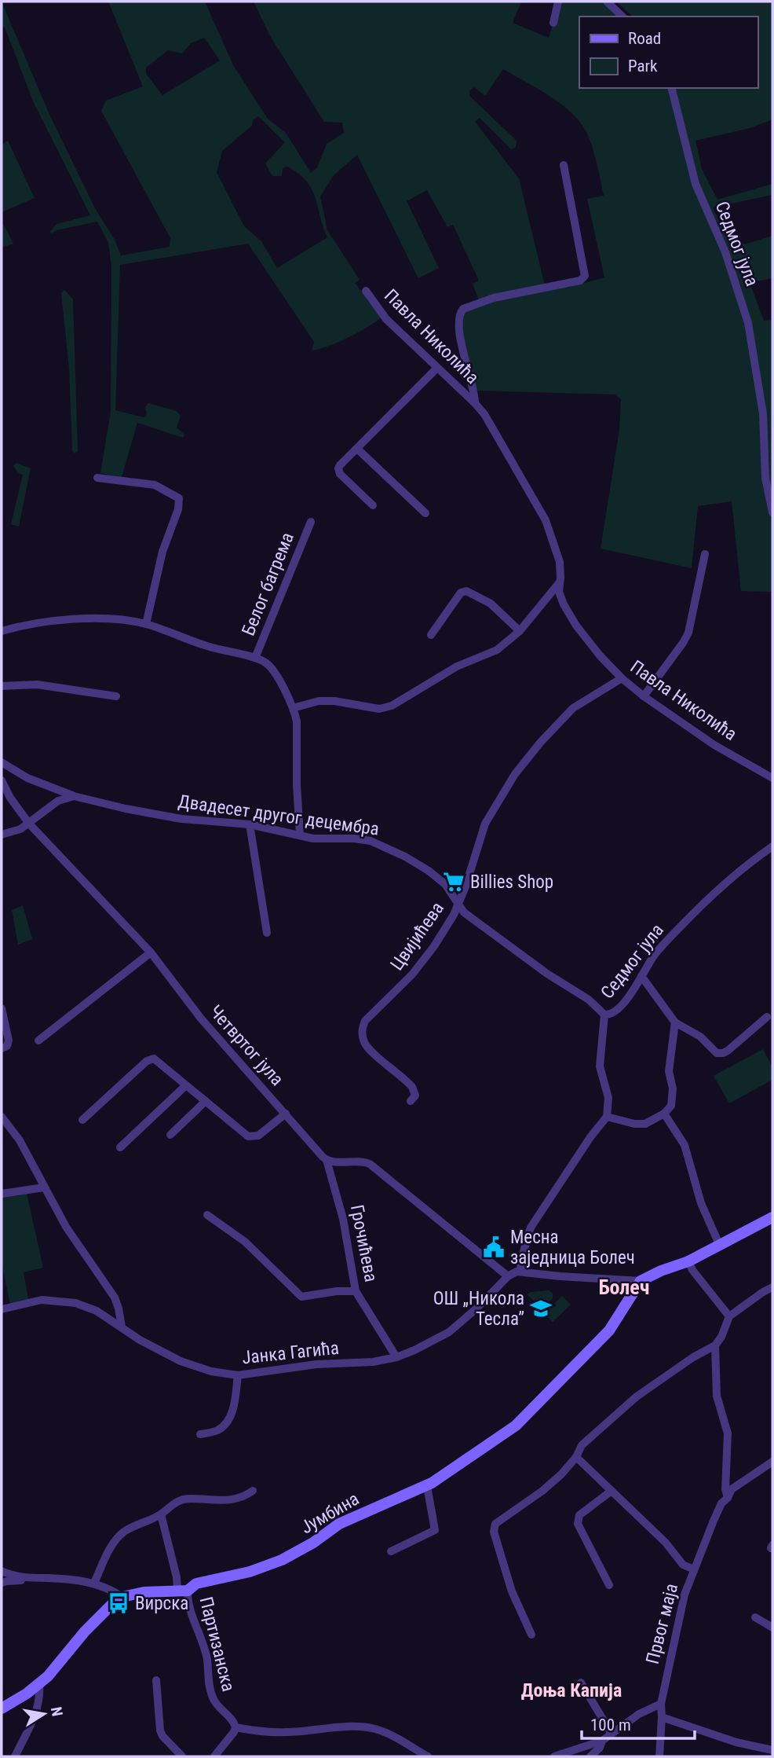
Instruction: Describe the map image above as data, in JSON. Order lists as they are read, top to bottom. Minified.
{"streets":{"street":["Седмог јула","Павла Николића","Белог багрема","Двадесет другог децембра","Цвијићева","Четвртог јула","Грочићева","Јанка Гагића","Јумбина","Првог маја","Партизанска"]},"crossings":[["Седмог јула","Двадесет другог децембра"],["Павла Николића","Цвијићева"],["Двадесет другог децембра","Цвијићева"],["Четвртог јула","Грочићева"],["Грочићева","Јанка Гагића"],["Јумбина","Партизанска"]],"districts":["Болеч","Доња Капија"],"places":{"supermarket":["Billies Shop"],"public building":["Месна заједница Болеч"],"school or university":["ОШ „Никола Тесла”"],"bus stop":["Вирска"]},"legend":["Road","Park"],"scale_bar":"100 m","north":"right"}
